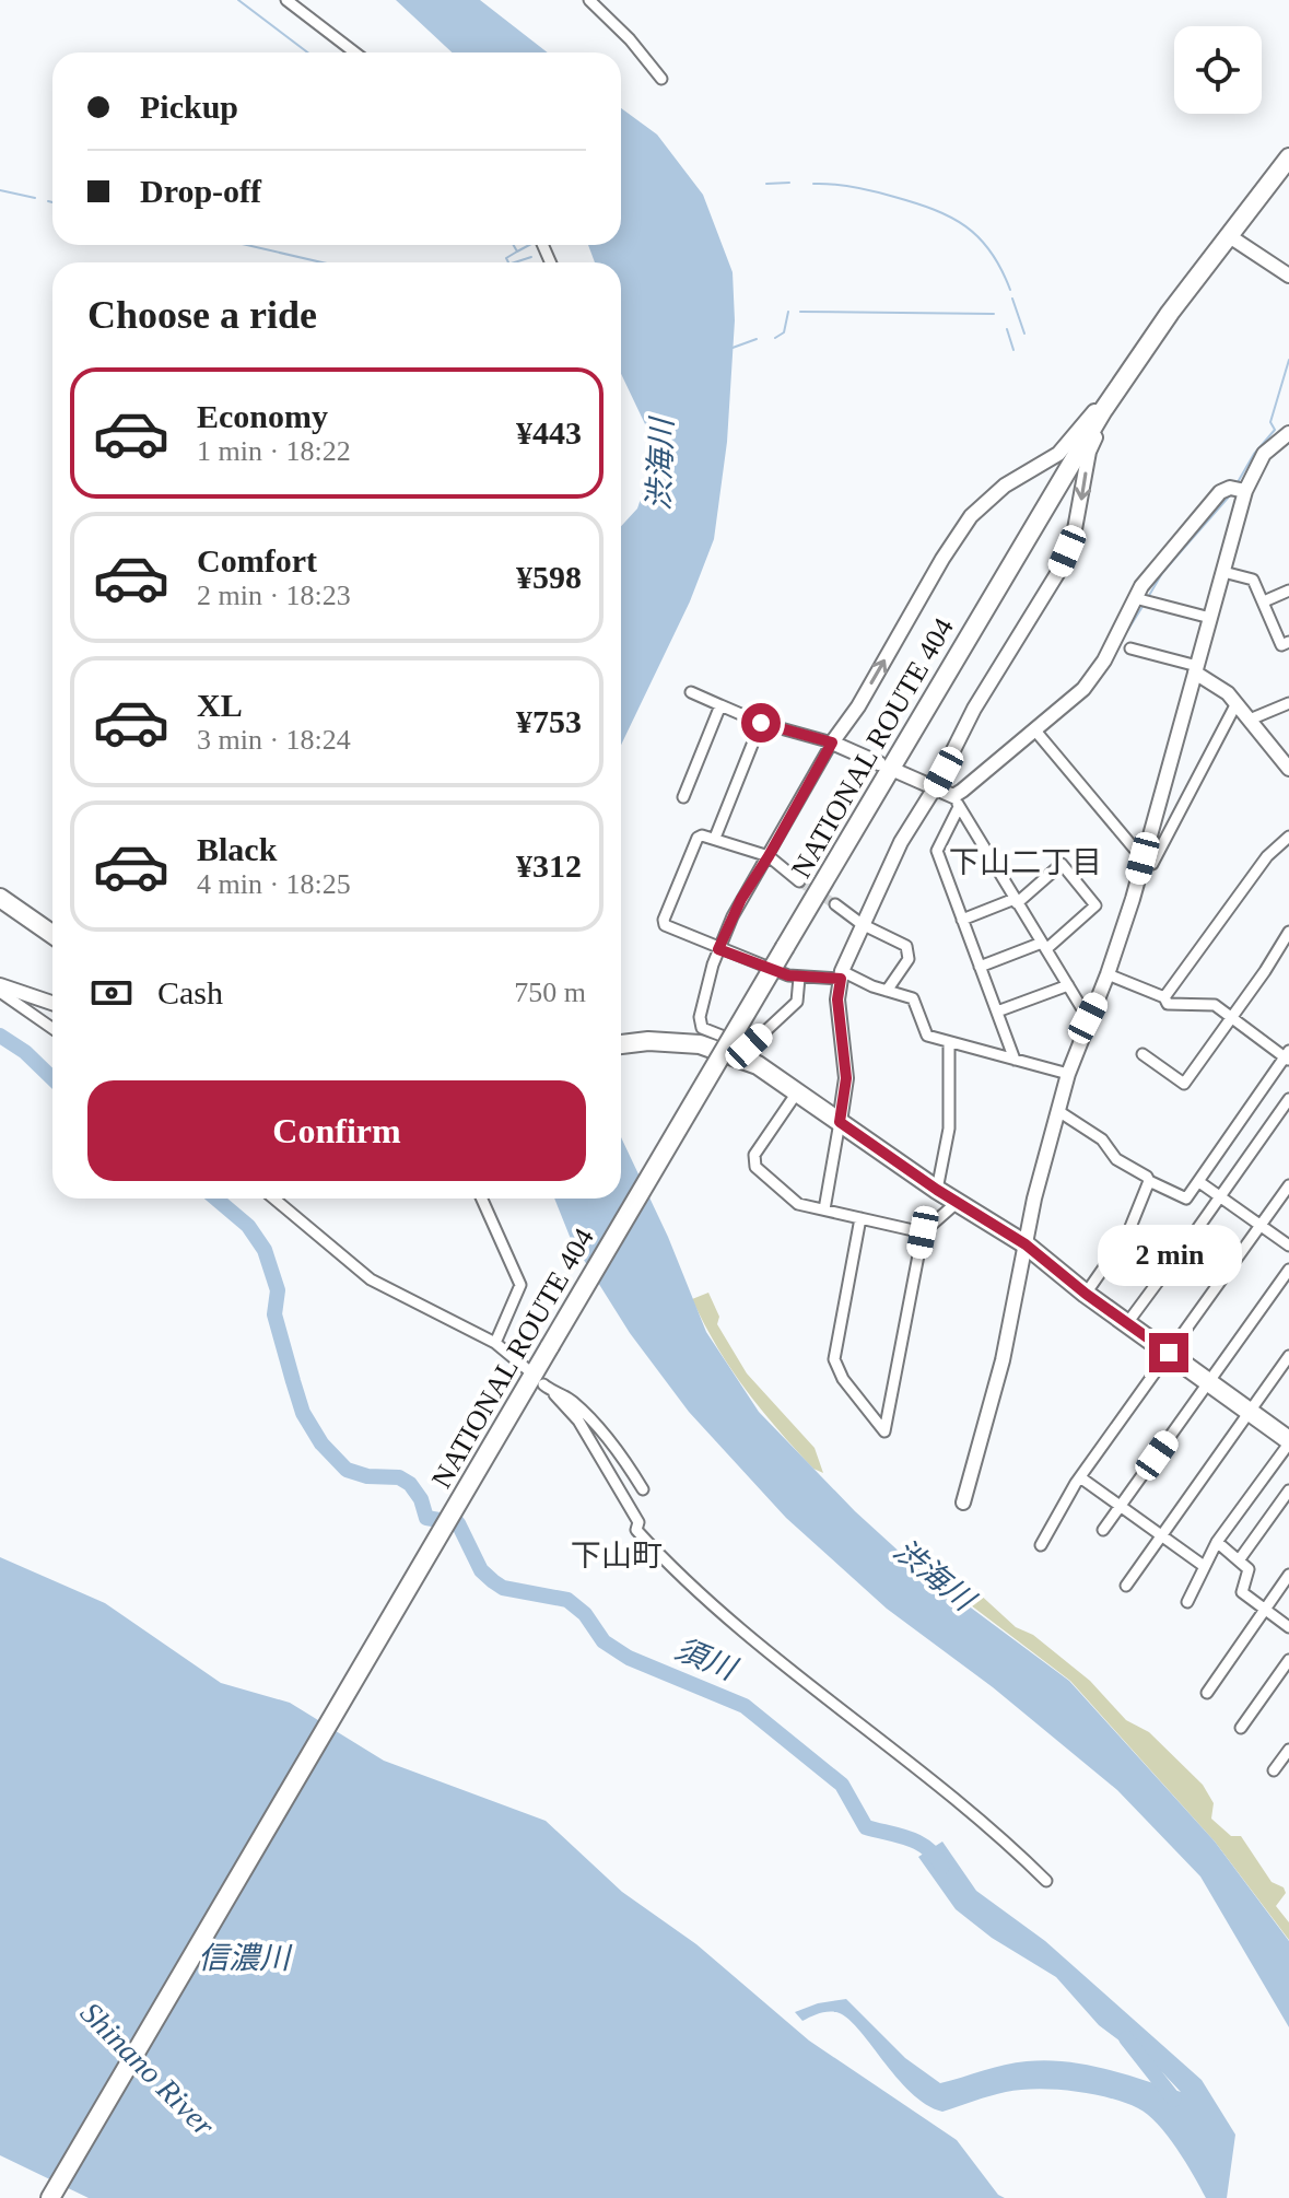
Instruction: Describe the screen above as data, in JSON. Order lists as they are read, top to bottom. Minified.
{"streets":{"highway":["NATIONAL ROUTE 404"]},"districts":["下山二丁目","下山町"],"water":["渋海川","須川","信濃川","Shinano River"],"page":{"banner":["Pickup","Drop-off"],"heading":"Choose a ride","list":[{"name":"Economy","note":"1 min · 18:22","value":"¥443"},{"name":"Comfort","note":"2 min · 18:23","value":"¥598"},{"name":"XL","note":"3 min · 18:24","value":"¥753"},{"name":"Black","note":"4 min · 18:25","value":"¥312"}],"pay":["Cash","750 m"],"buttons":"Confirm","bubble":"2 min"}}
